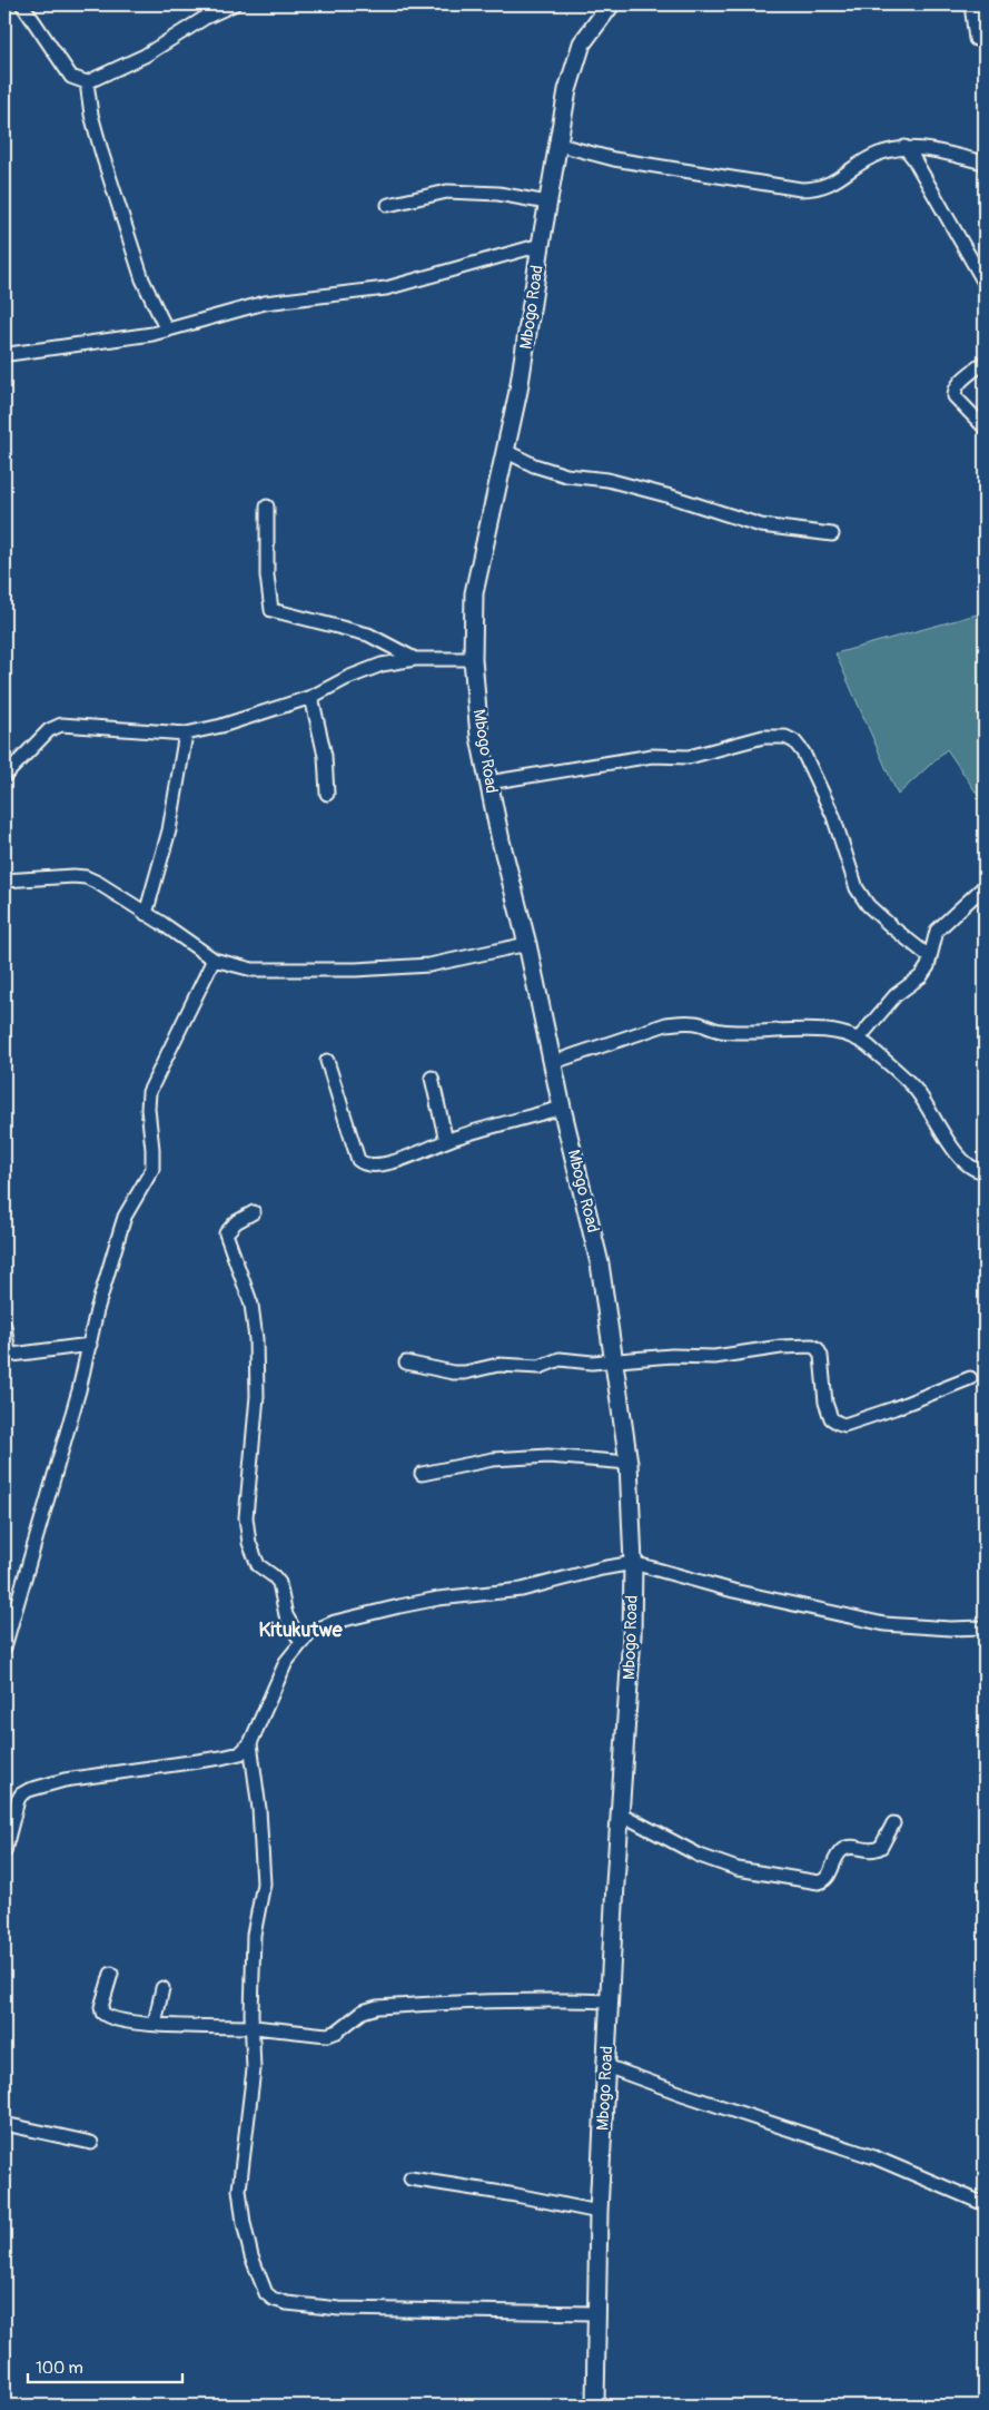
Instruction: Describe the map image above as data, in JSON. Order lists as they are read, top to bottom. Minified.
{"streets":{"main road":["Mbogo Road"]},"districts":["Kitukutwe"],"scale_bar":"100 m"}
